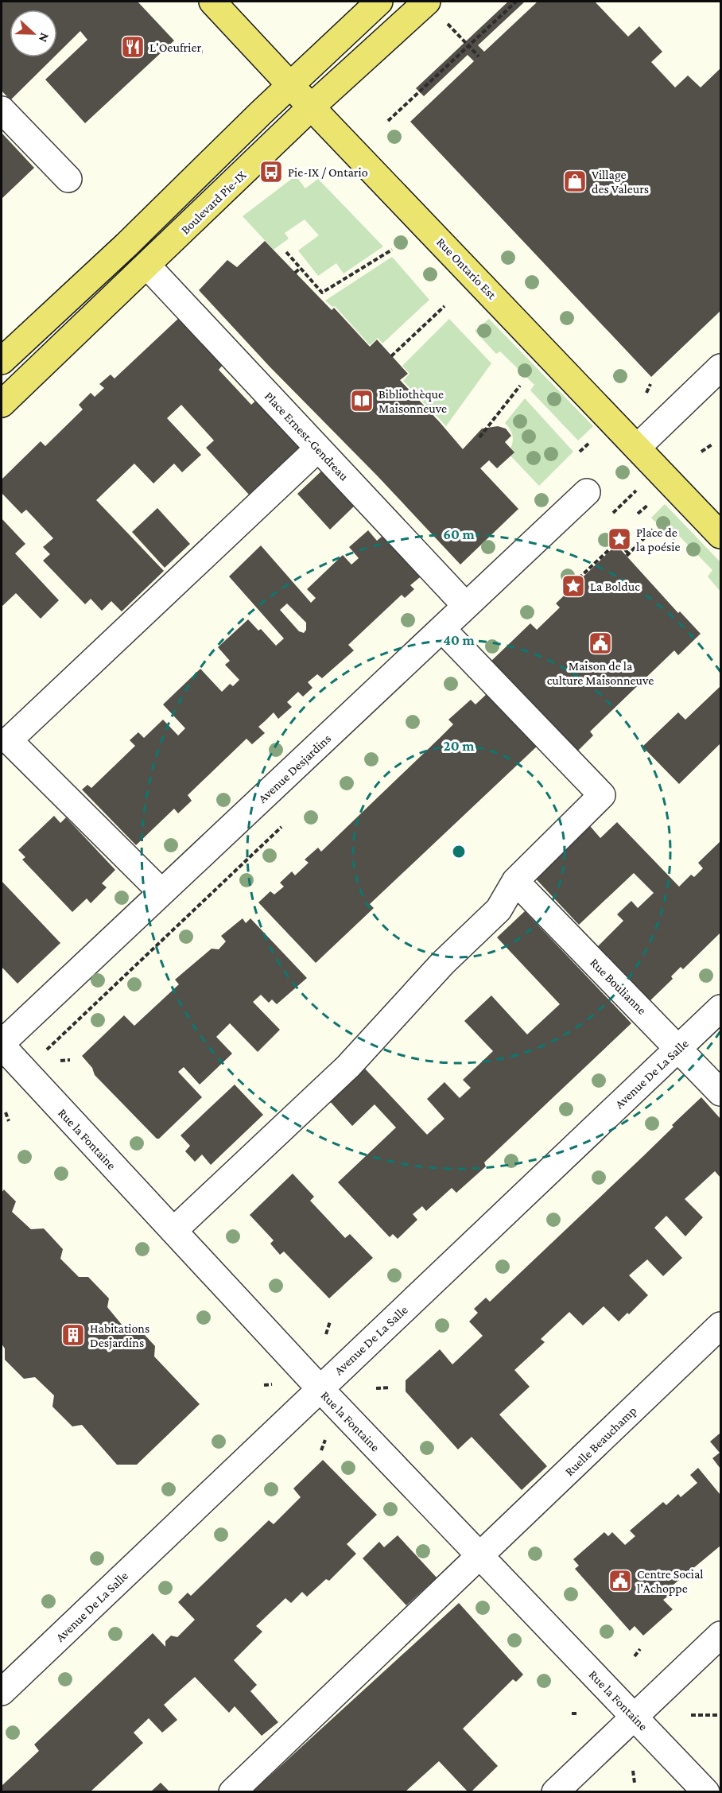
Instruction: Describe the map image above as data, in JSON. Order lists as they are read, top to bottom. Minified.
{"streets":{"main road":["Boulevard Pie-IX","Rue Ontario Est"],"street":["Place Ernest-Gendreau","Avenue Desjardins","Rue Boulianne","Avenue De La Salle","Rue la Fontaine","Ruelle Beauchamp"]},"crossings":[["Boulevard Pie-IX","Rue Ontario Est"],["Boulevard Pie-IX","Place Ernest-Gendreau"],["Place Ernest-Gendreau","Avenue Desjardins"],["Avenue Desjardins","Rue la Fontaine"],["Rue Boulianne","Avenue De La Salle"],["Avenue De La Salle","Rue la Fontaine"],["Rue la Fontaine","Ruelle Beauchamp"]],"places":{"restaurant":["L'Oeufrier"],"bus stop":["Pie-IX / Ontario"],"shop":["Village des Valeurs"],"library":["Bibliothèque Maisonneuve"],"place":["Place de la poésie","La Bolduc"],"public building":["Maison de la culture Maisonneuve","Centre Social l'Achoppe"],"building":["Habitations Desjardins"]},"north":"right","rings":["60 m","40 m","20 m"]}
